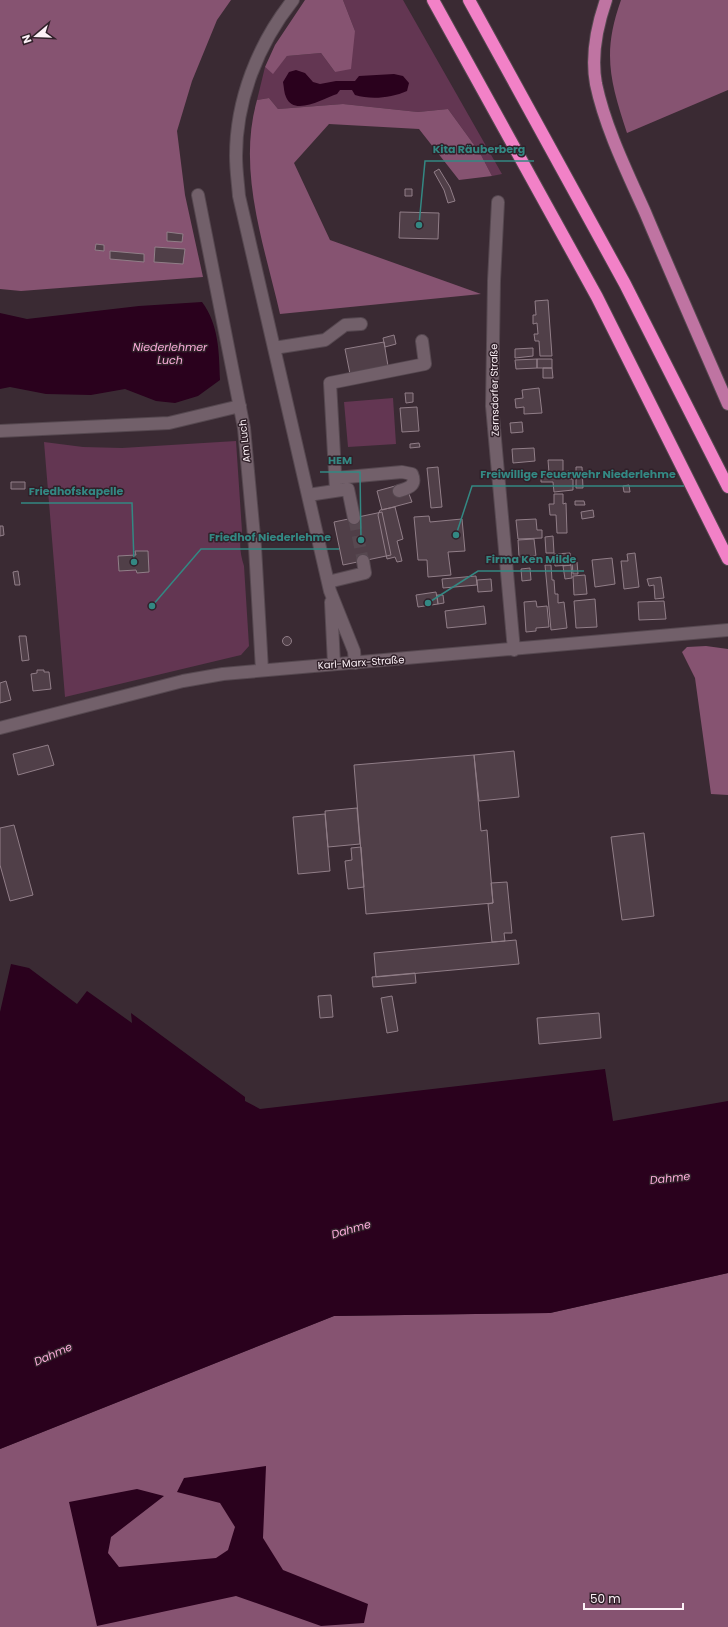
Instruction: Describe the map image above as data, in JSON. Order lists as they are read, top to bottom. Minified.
{"streets":{"street":["Zernsdorfer Straße","Am Luch","Karl-Marx-Straße"]},"crossings":[["Zernsdorfer Straße","Karl-Marx-Straße"],["Am Luch","Karl-Marx-Straße"]],"water":["Niederlehmer Luch","Dahme"],"places":["Kita Räuberberg","Freiwillige Feuerwehr Niederlehme","HEM","Friedhofskapelle","Firma Ken Milde","Friedhof Niederlehme"],"scale_bar":"50 m","north":"left"}
